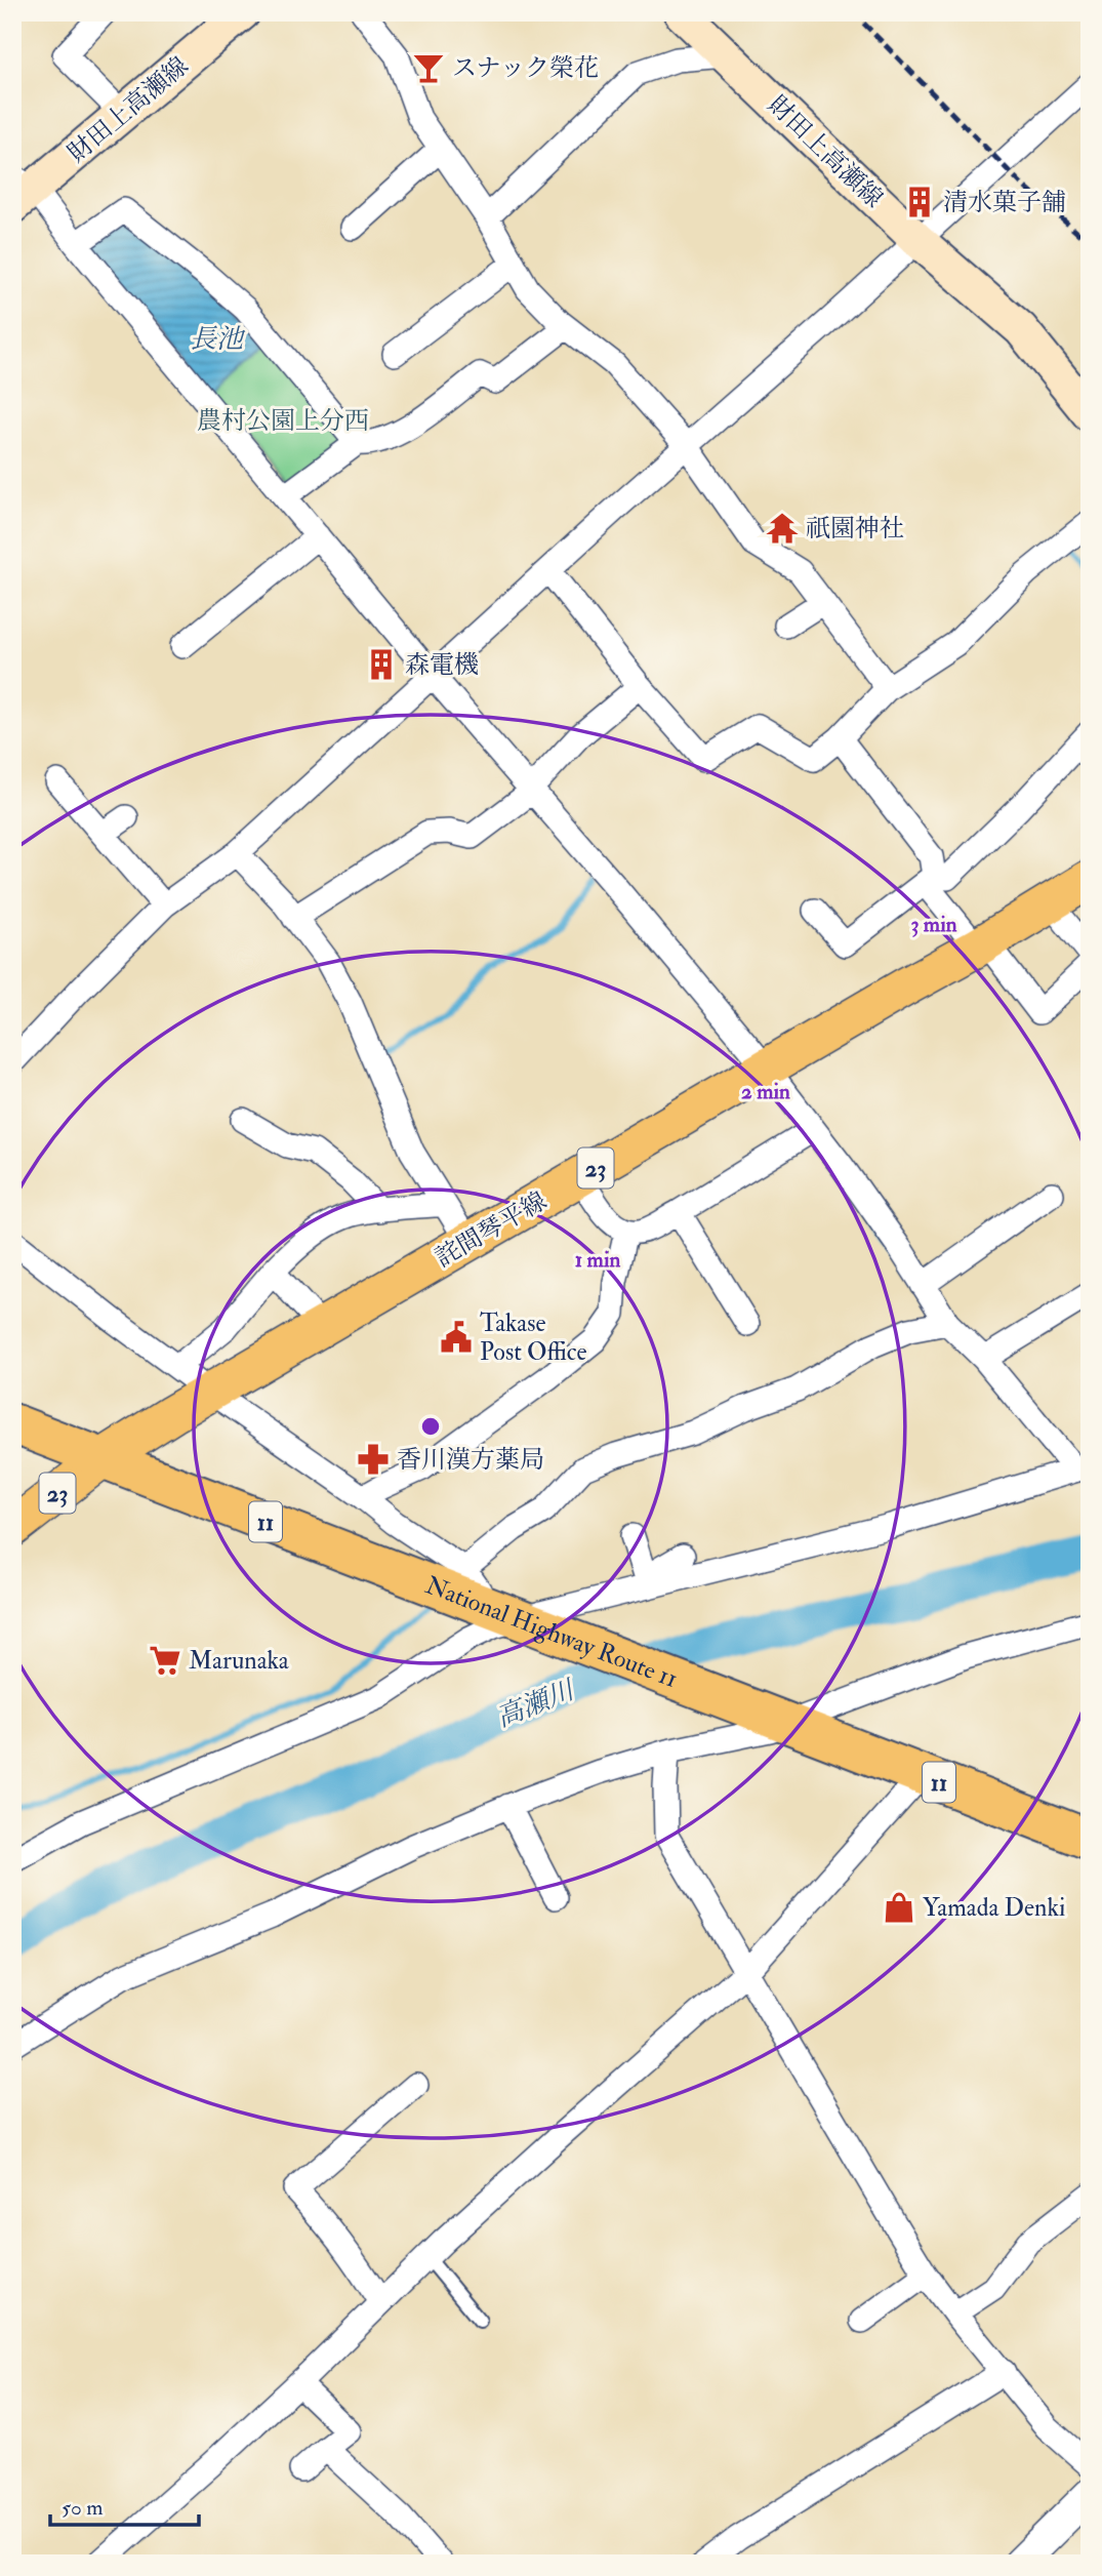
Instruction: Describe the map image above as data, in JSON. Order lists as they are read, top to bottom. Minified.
{"streets":{"highway":["11","National Highway Route 11"],"main road":["財田上高瀬線","23","詫間琴平線"]},"crossings":[["詫間琴平線","National Highway Route 11"]],"water":["長池","高瀬川"],"parks":["農村公園上分西"],"places":{"bar":["スナック榮花"],"building":["清水菓子舗","森電機"],"temple":["祇園神社"],"public building":["Takase Post Office"],"pharmacy":["香川漢方薬局"],"supermarket":["Marunaka"],"shop":["Yamada Denki"]},"scale_bar":"50 m","rings":["3 min","2 min","1 min"]}
